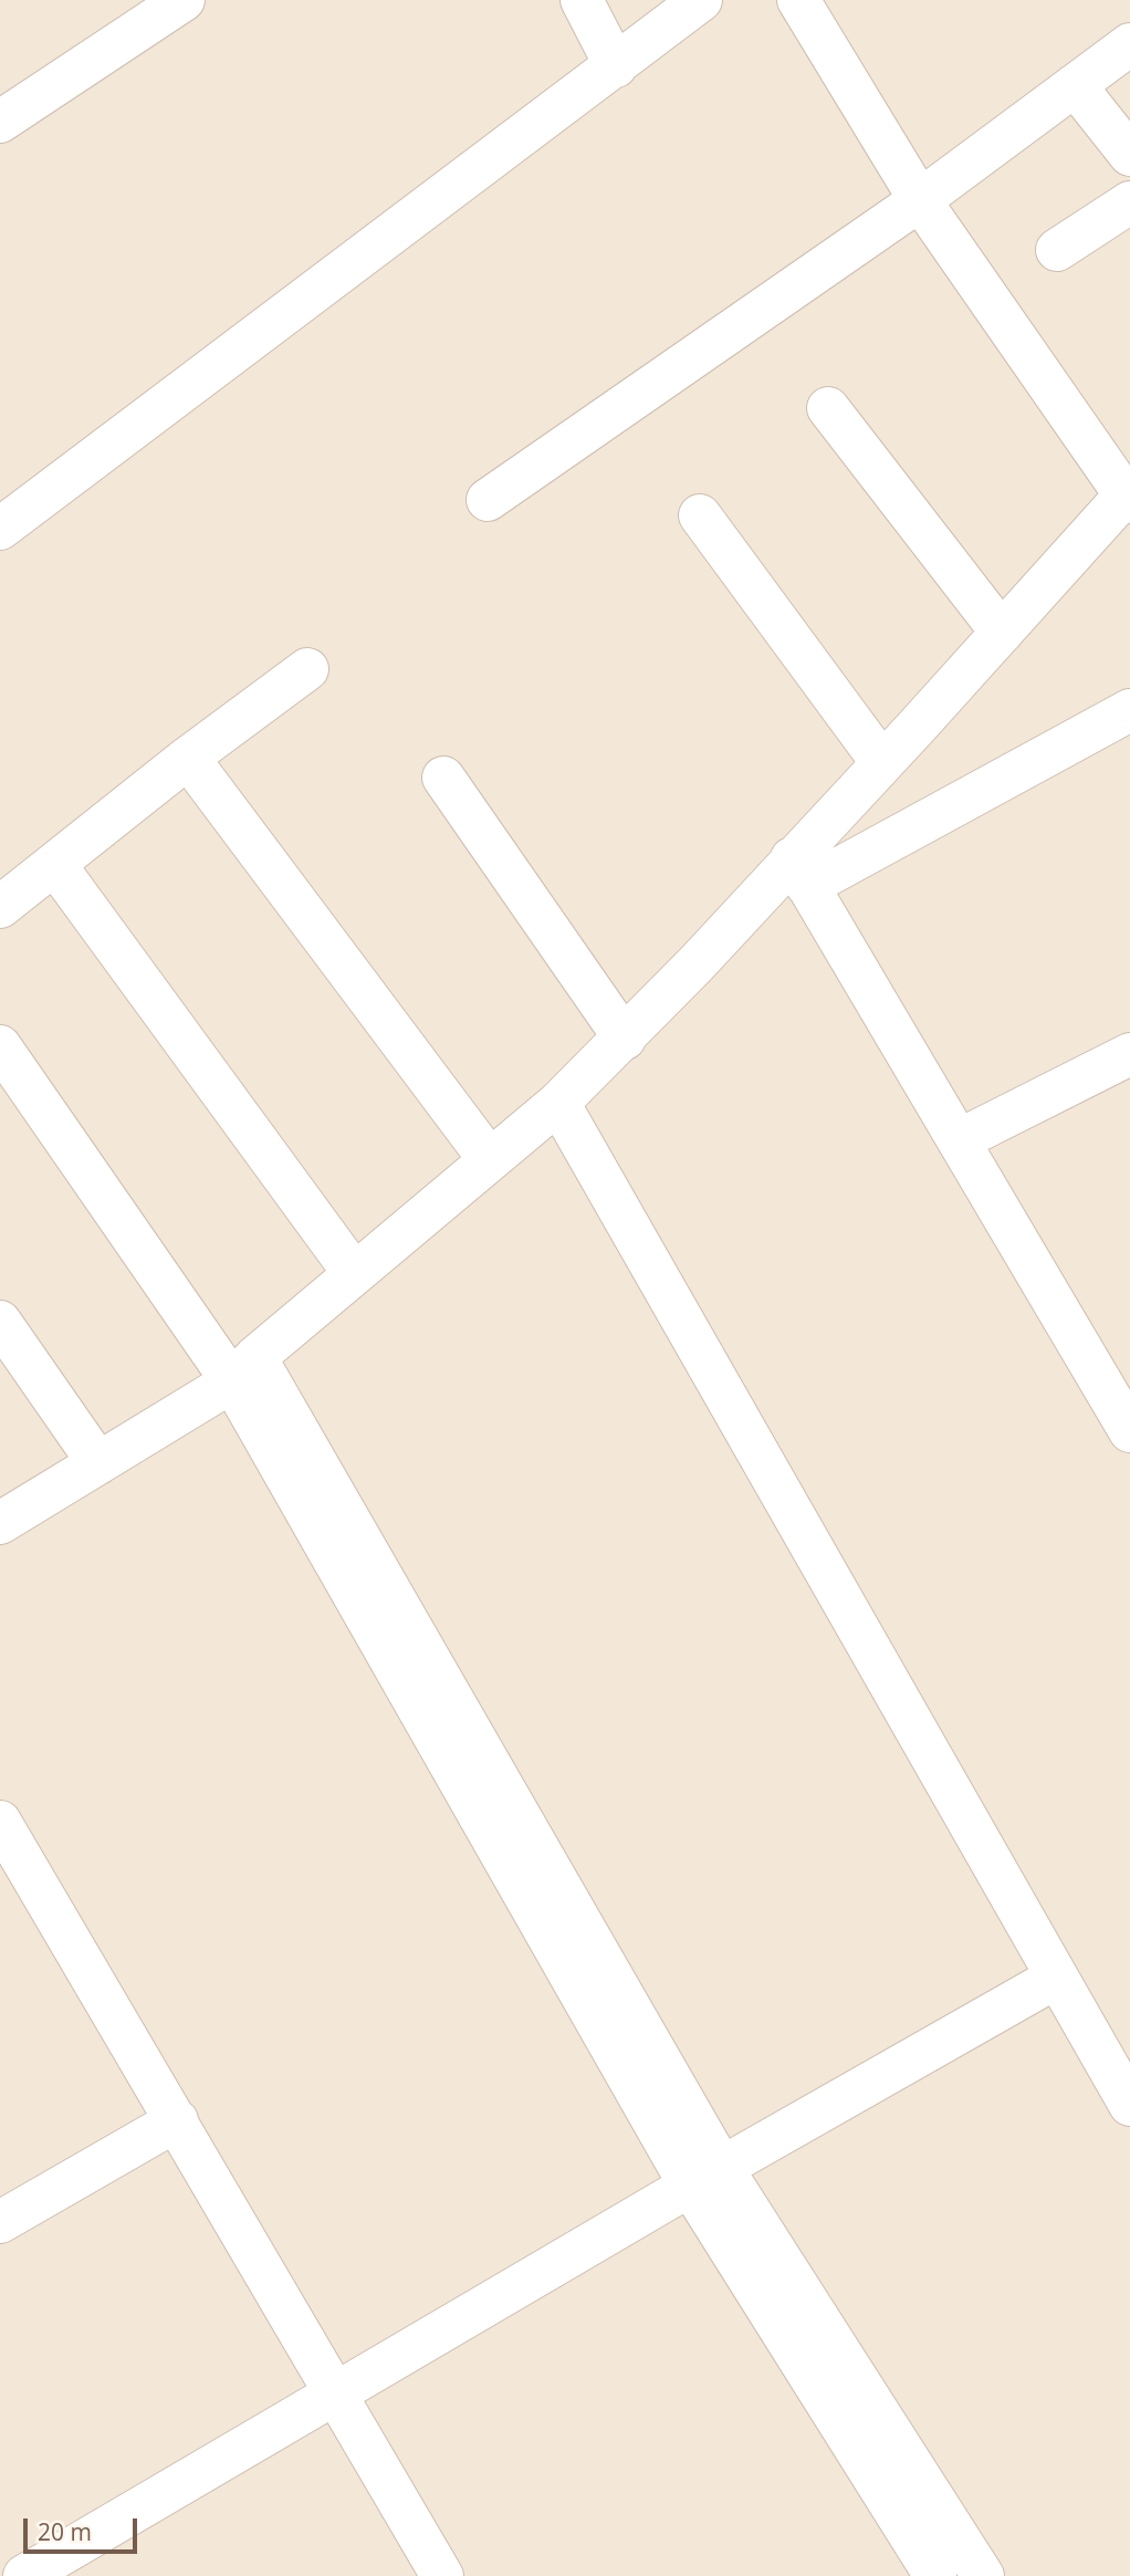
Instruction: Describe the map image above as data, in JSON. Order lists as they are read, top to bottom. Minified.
{"scale_bar":"20 m"}
